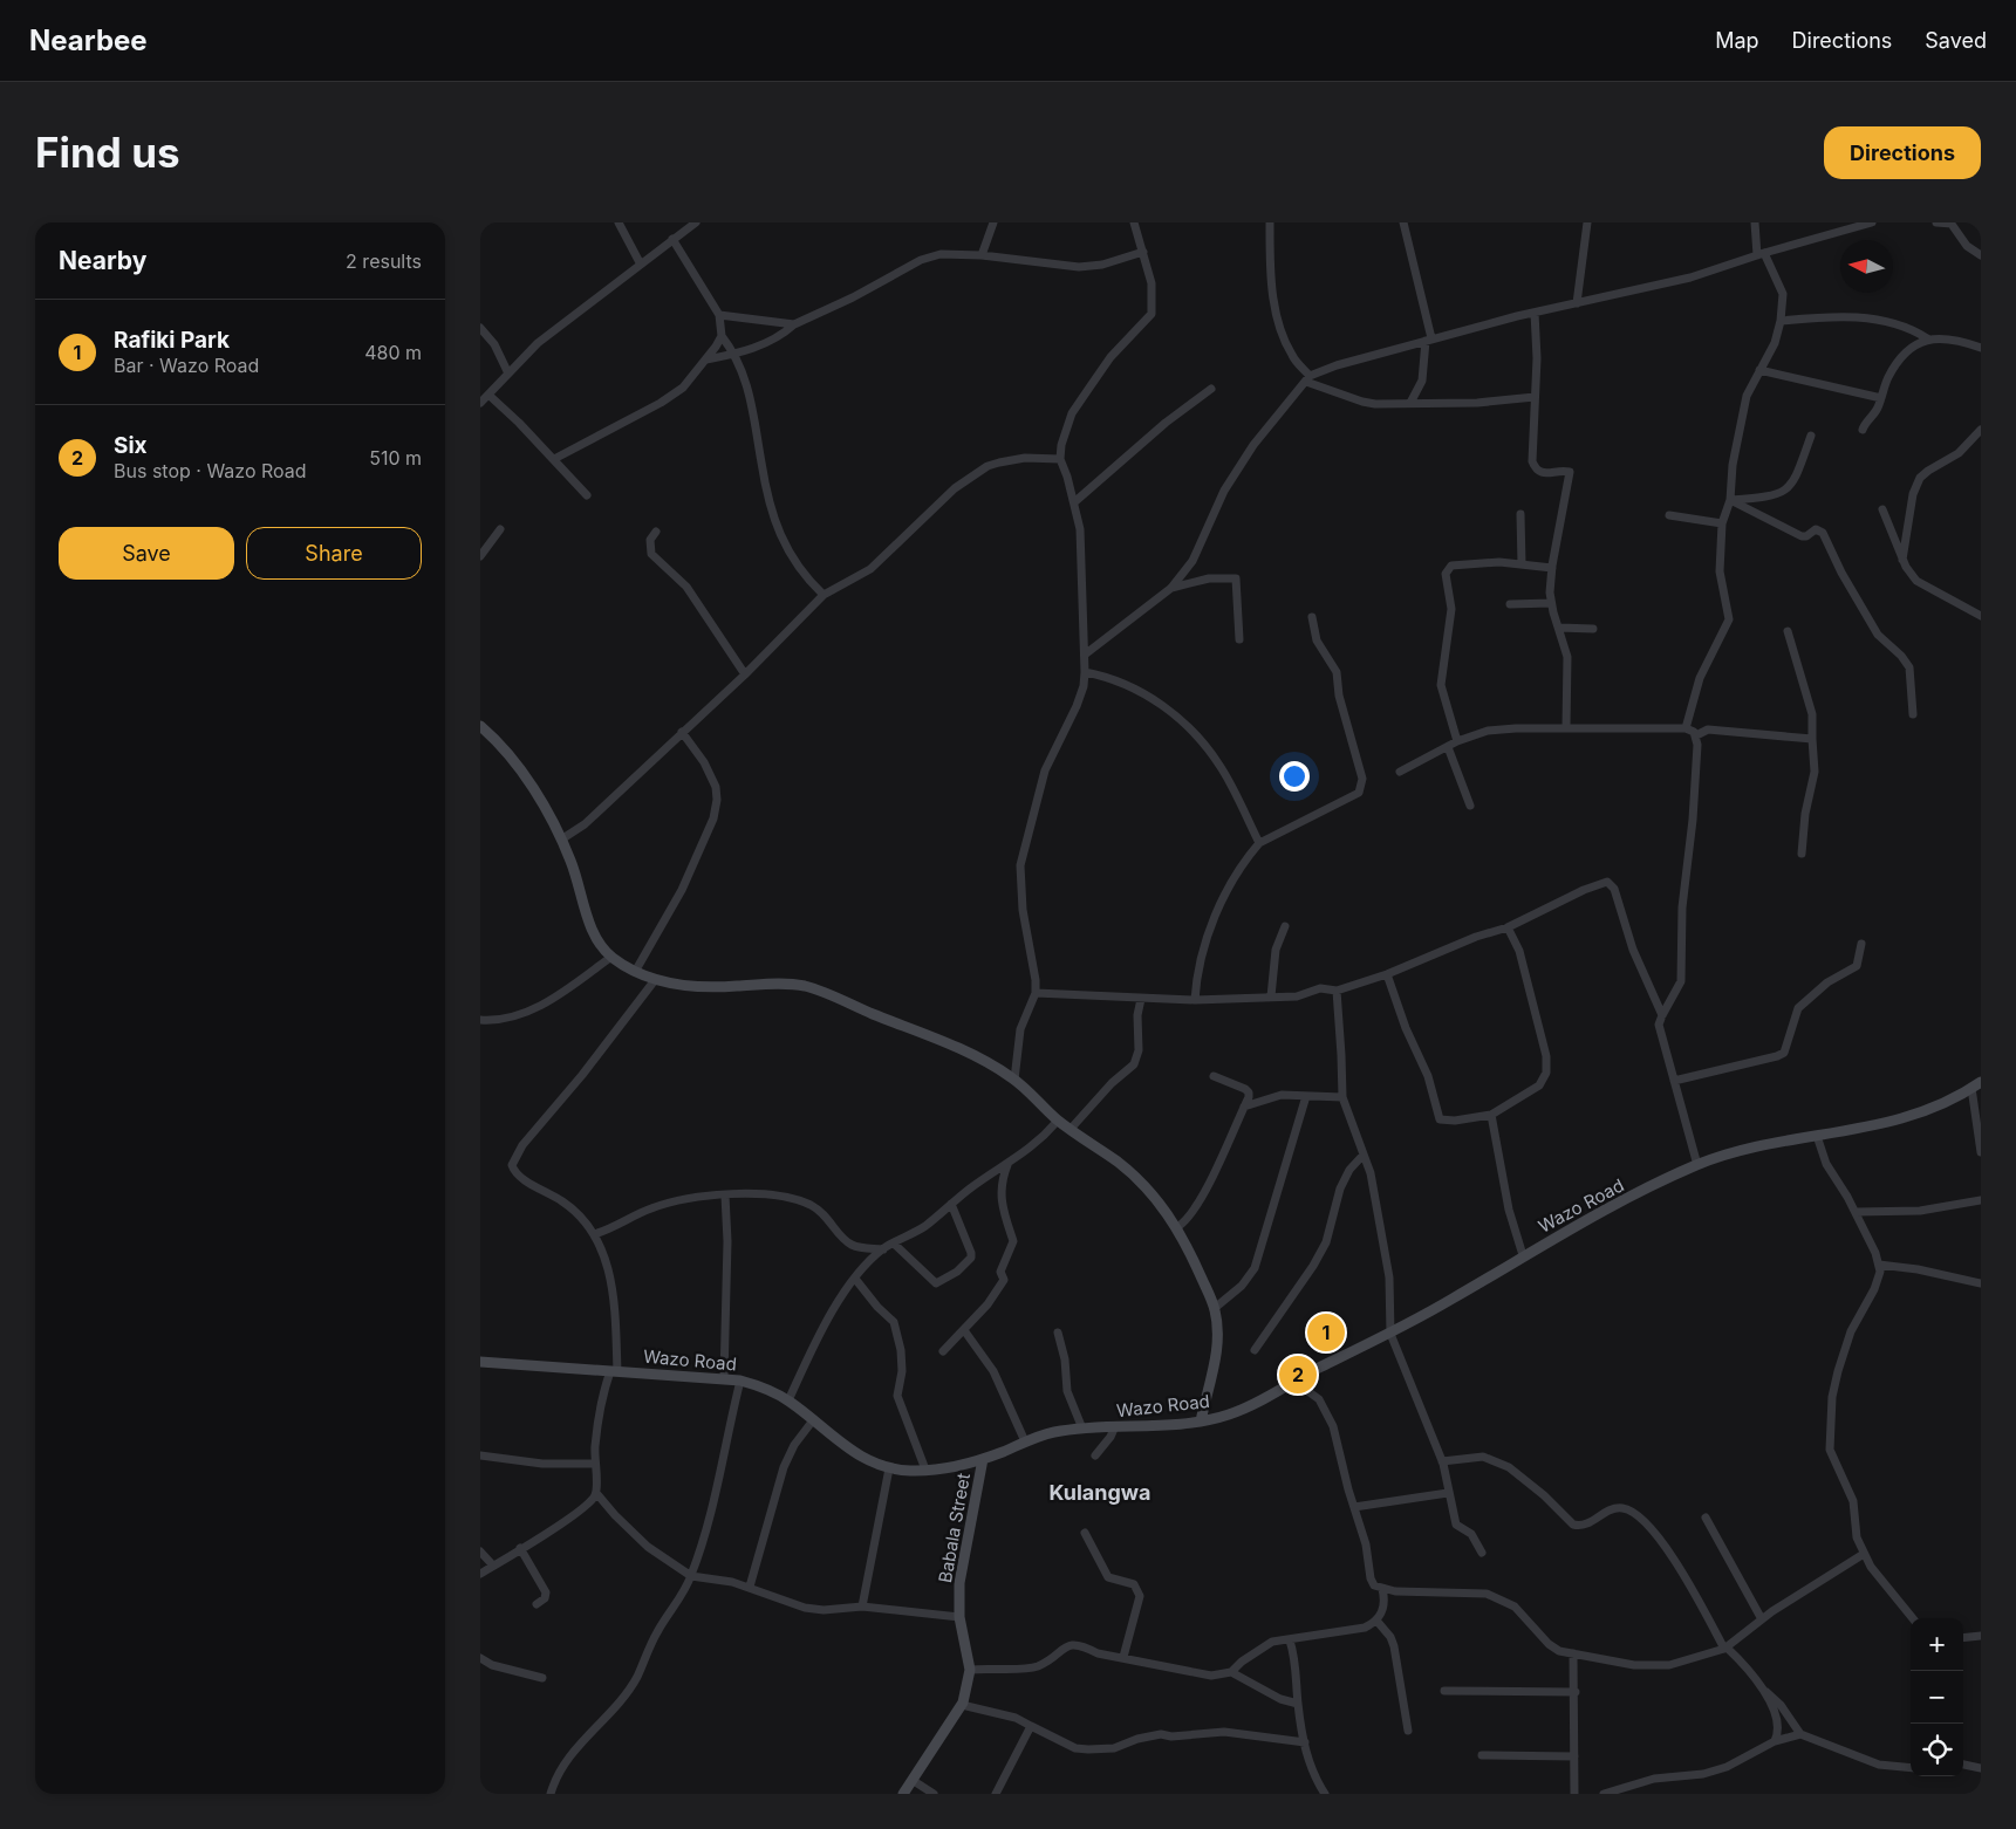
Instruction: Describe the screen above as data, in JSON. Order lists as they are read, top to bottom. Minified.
{"streets":{"main road":["Wazo Road","Babala Street"]},"crossings":[["Wazo Road","Babala Street"]],"districts":["Kulangwa"],"north":"left","page":{"header":"Nearbee","nav":["Map","Directions","Saved"],"buttons":["Directions",["Save","Share"]],"title":"Find us","heading":["Nearby","2 results"],"list":[{"mark":"1","name":"Rafiki Park","note":"Bar · Wazo Road","value":"480 m"},{"mark":"2","name":"Six","note":"Bus stop · Wazo Road","value":"510 m"}],"pins":["1","2"],"map_buttons":["+","−"]}}
